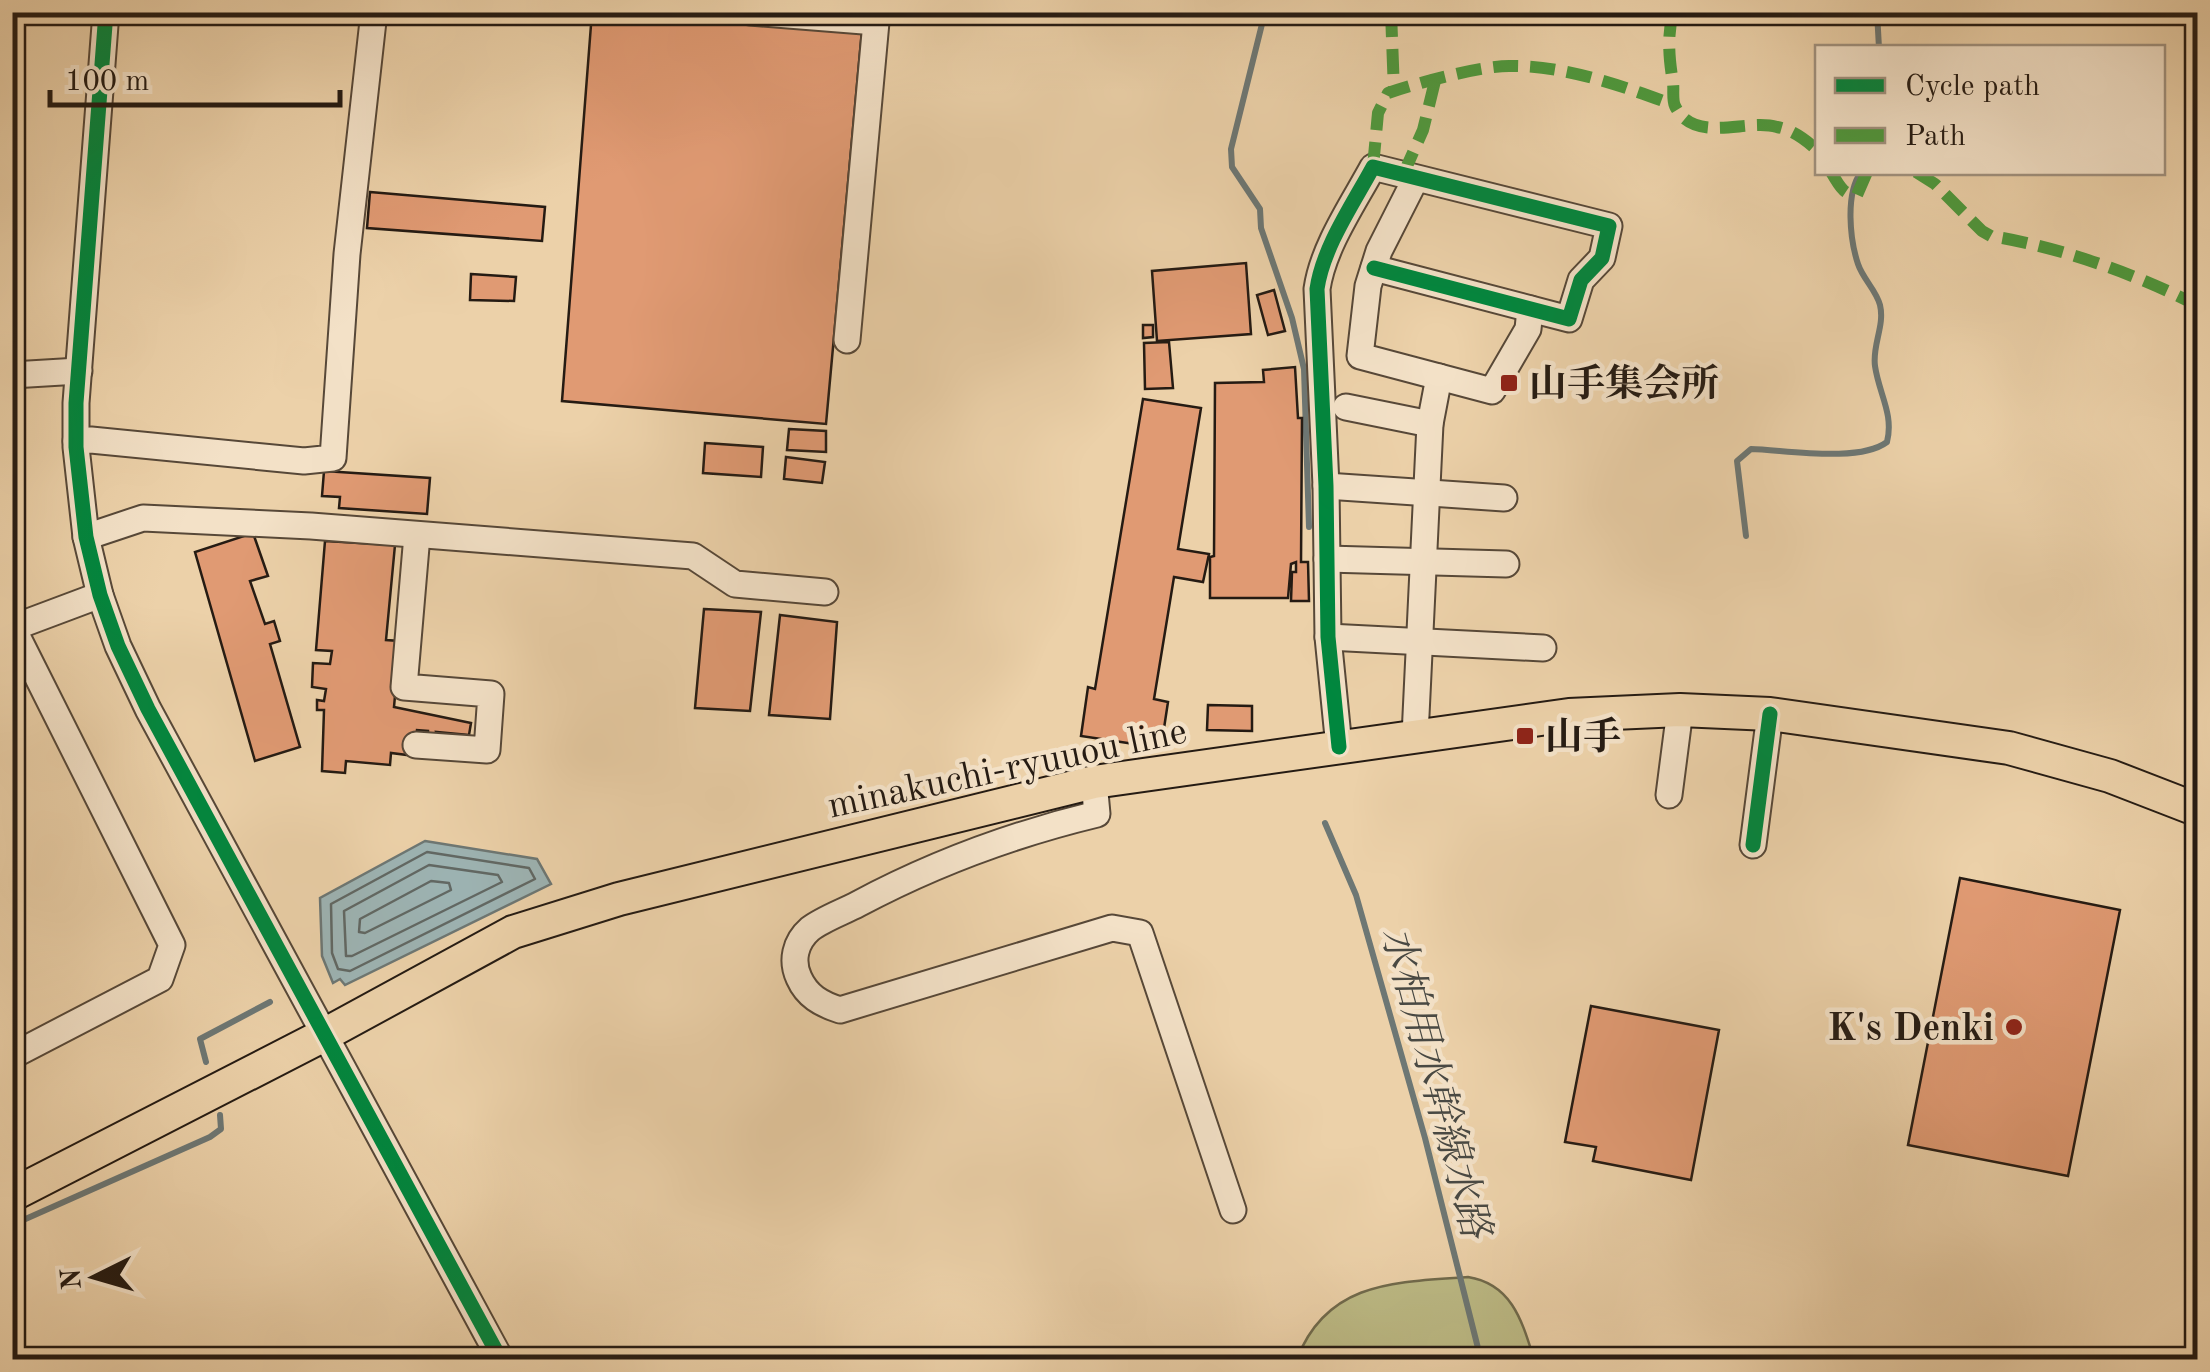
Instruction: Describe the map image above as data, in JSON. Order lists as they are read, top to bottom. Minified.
{"streets":{"main road":["minakuchi-ryuuou line"]},"water":["水柏用水幹線水路"],"places":{"transit":["山手集会所","山手"],"other":["K's Denki"]},"legend":["Cycle path","Path"],"scale_bar":"100 m","north":"left"}
